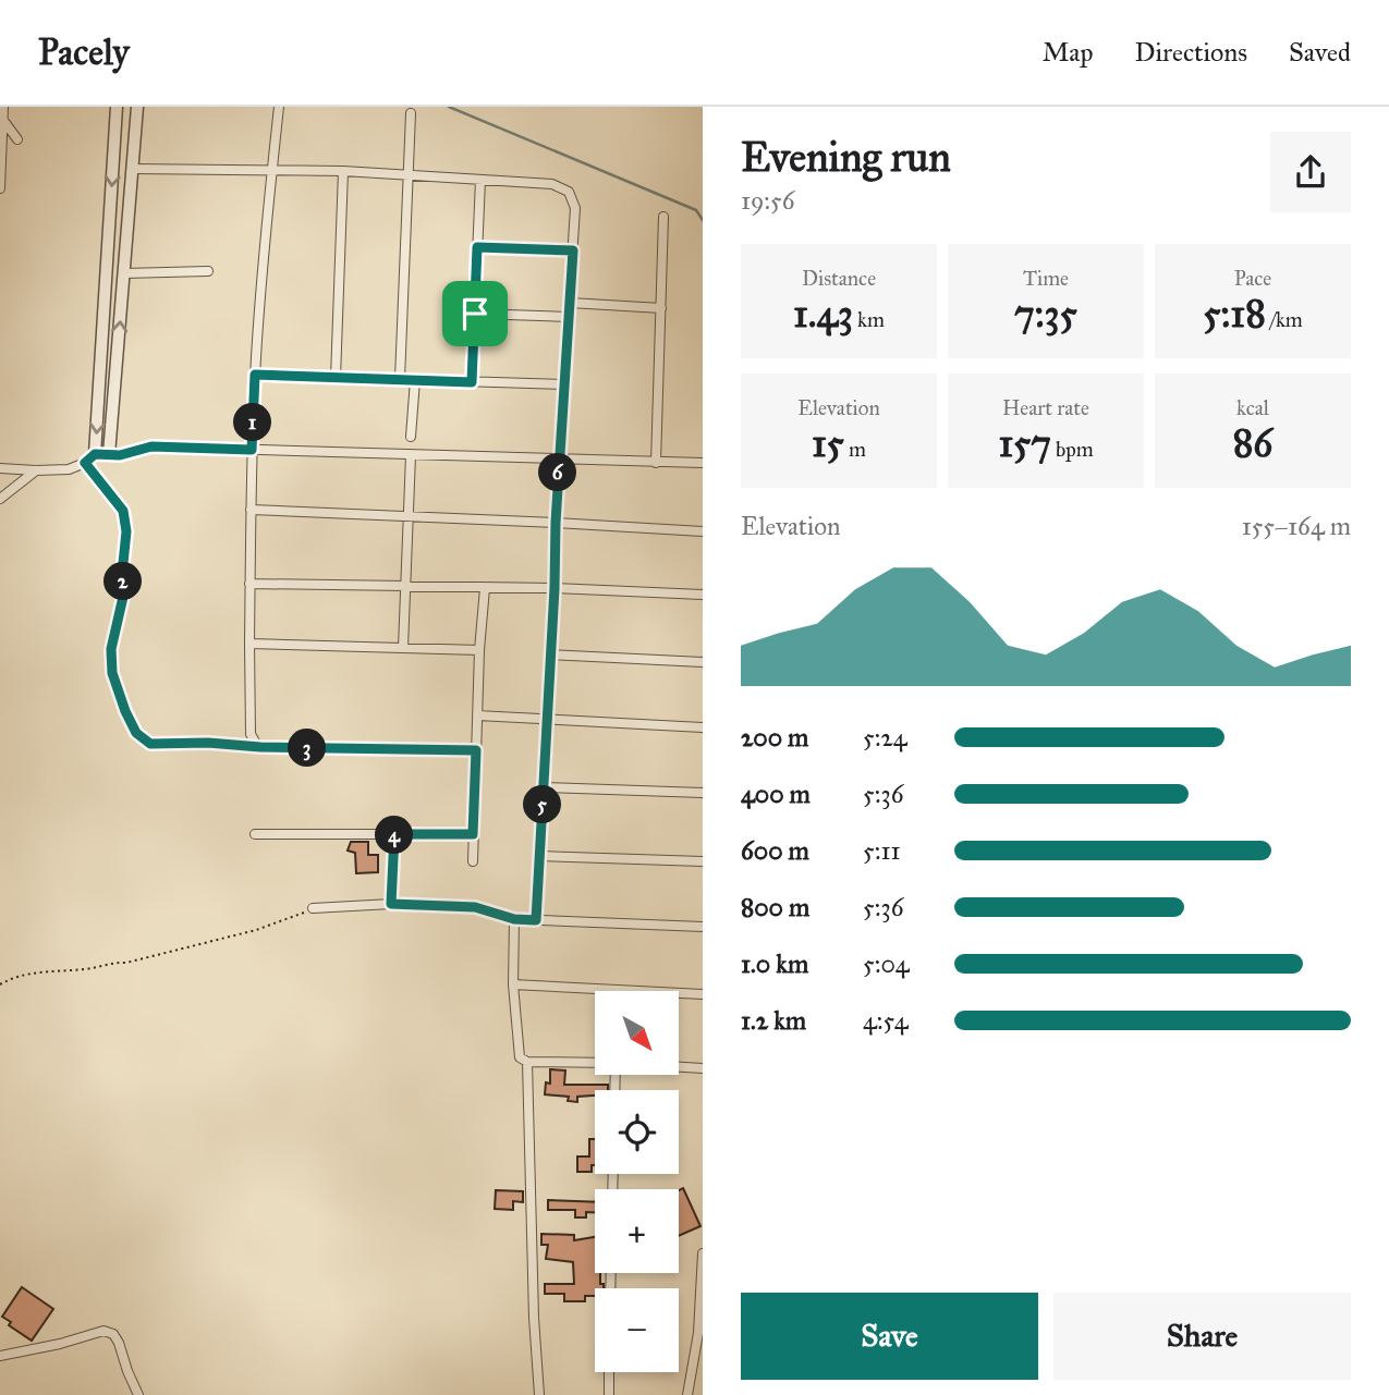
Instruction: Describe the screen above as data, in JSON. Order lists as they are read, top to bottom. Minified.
{"north":"bottom right","page":{"header":"Pacely","nav":["Map","Directions","Saved"],"heading":["Evening run","19:56"],"stats":[["Distance","1.43 km"],["Time","7:35"],["Pace","5:18 /km"],["Elevation","15 m"],["Heart rate","157 bpm"],["kcal","86"]],"pins":["1","6","2","3","5","4"],"chart":["Elevation","155–164 m"],"list":[{"name":"200 m","note":"5:24"},{"name":"400 m","note":"5:36"},{"name":"600 m","note":"5:11"},{"name":"800 m","note":"5:36"},{"name":"1.0 km","note":"5:04"},{"name":"1.2 km","note":"4:54"}],"map_buttons":["+","−"],"buttons":["Save","Share"]}}
